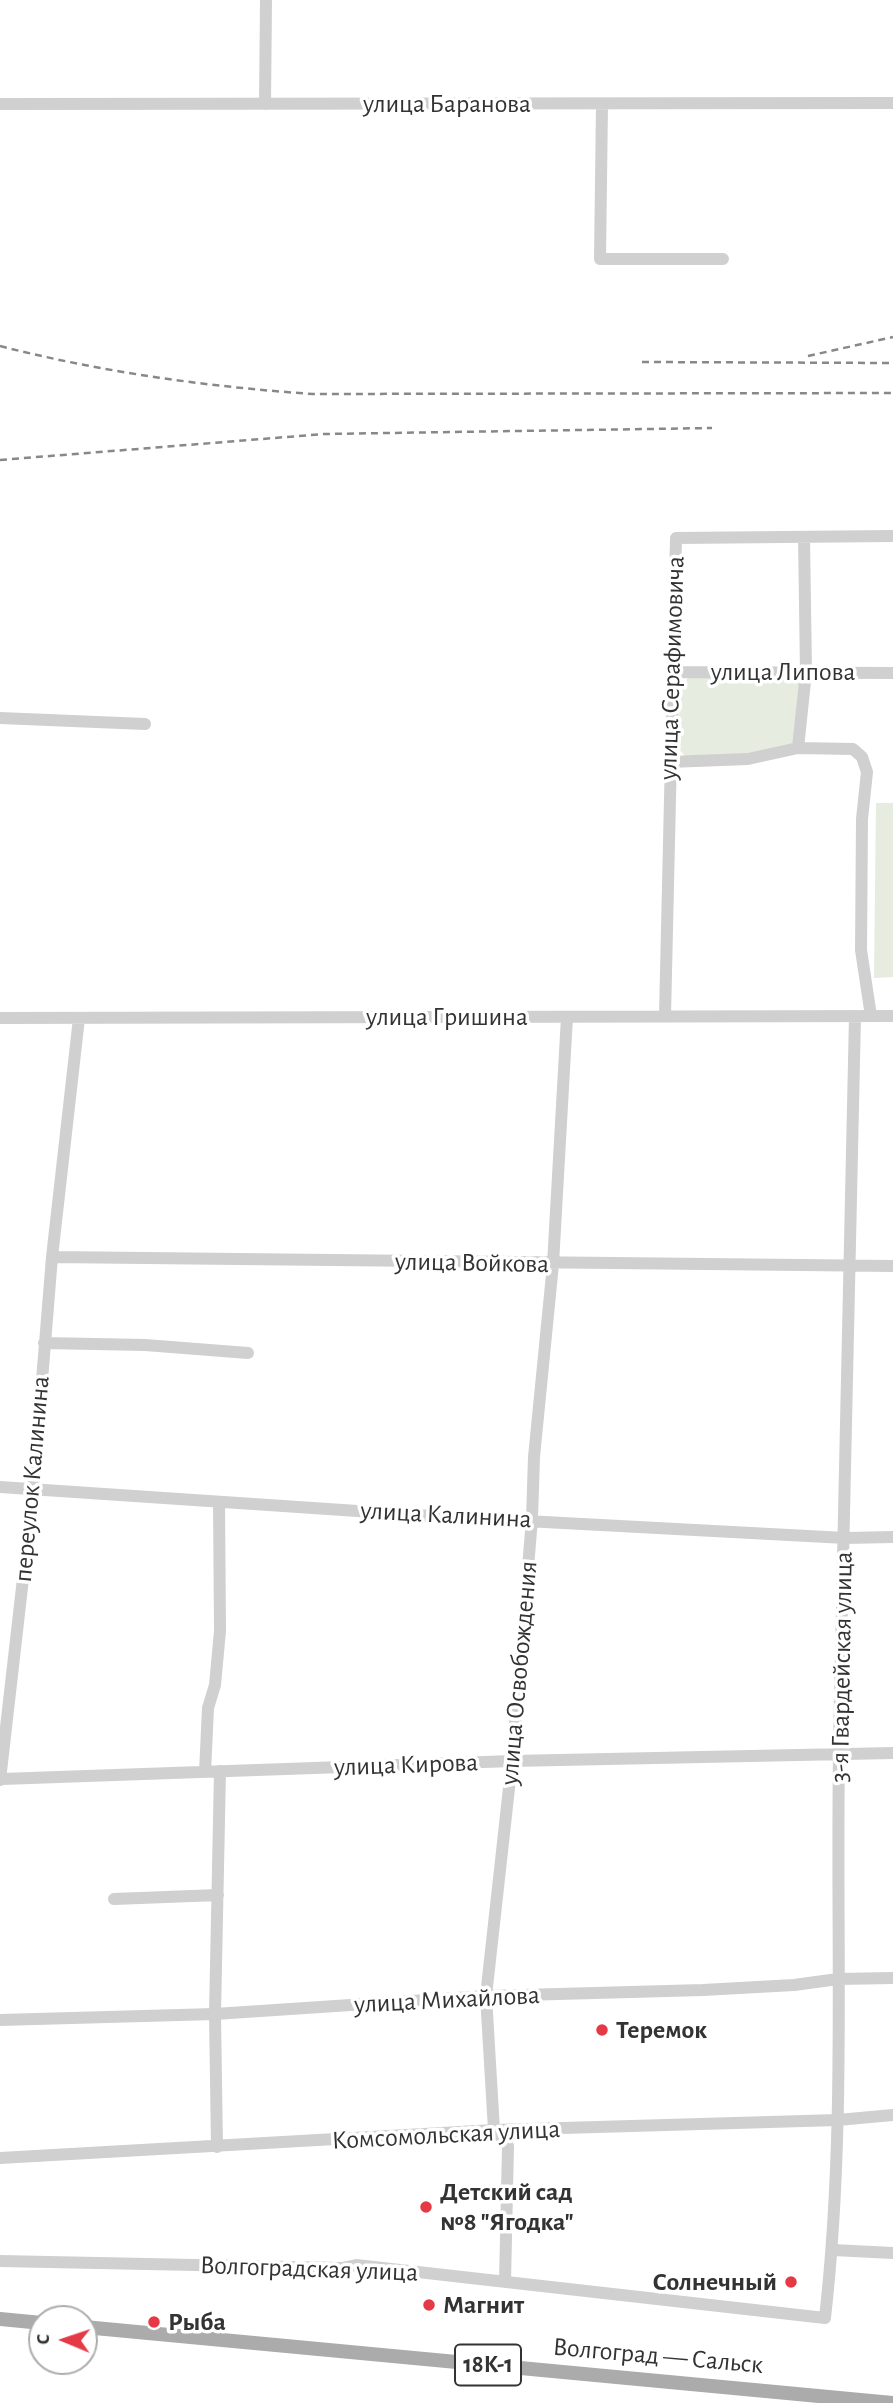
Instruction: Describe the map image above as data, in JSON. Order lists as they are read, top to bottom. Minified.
{"streets":{"main road":["Волгоград — Сальск","18К-1"],"street":["улица Баранова","улица Серафимовича","улица Липова","улица Гришина","улица Войкова","переулок Калинина","улица Калинина","3-я Гвардейская улица","улица Освобождения","улица Кирова","улица Михайлова","Комсомольская улица","Волгоградская улица"]},"crossings":[["улица Серафимовича","улица Липова"],["улица Серафимовича","улица Гришина"],["улица Гришина","переулок Калинина"],["улица Гришина","3-я Гвардейская улица"],["улица Гришина","улица Освобождения"],["улица Войкова","переулок Калинина"],["улица Войкова","3-я Гвардейская улица"],["улица Войкова","улица Освобождения"],["переулок Калинина","улица Калинина"],["переулок Калинина","улица Кирова"],["улица Калинина","3-я Гвардейская улица"],["улица Калинина","улица Освобождения"],["3-я Гвардейская улица","улица Кирова"],["3-я Гвардейская улица","улица Михайлова"],["3-я Гвардейская улица","Комсомольская улица"],["3-я Гвардейская улица","Волгоградская улица"],["улица Освобождения","улица Кирова"],["улица Освобождения","улица Михайлова"],["улица Освобождения","Комсомольская улица"],["улица Освобождения","Волгоградская улица"]],"places":["Теремок","Детский сад №8 \"Ягодка\"","Солнечный","Магнит","Рыба"],"north":"left"}
